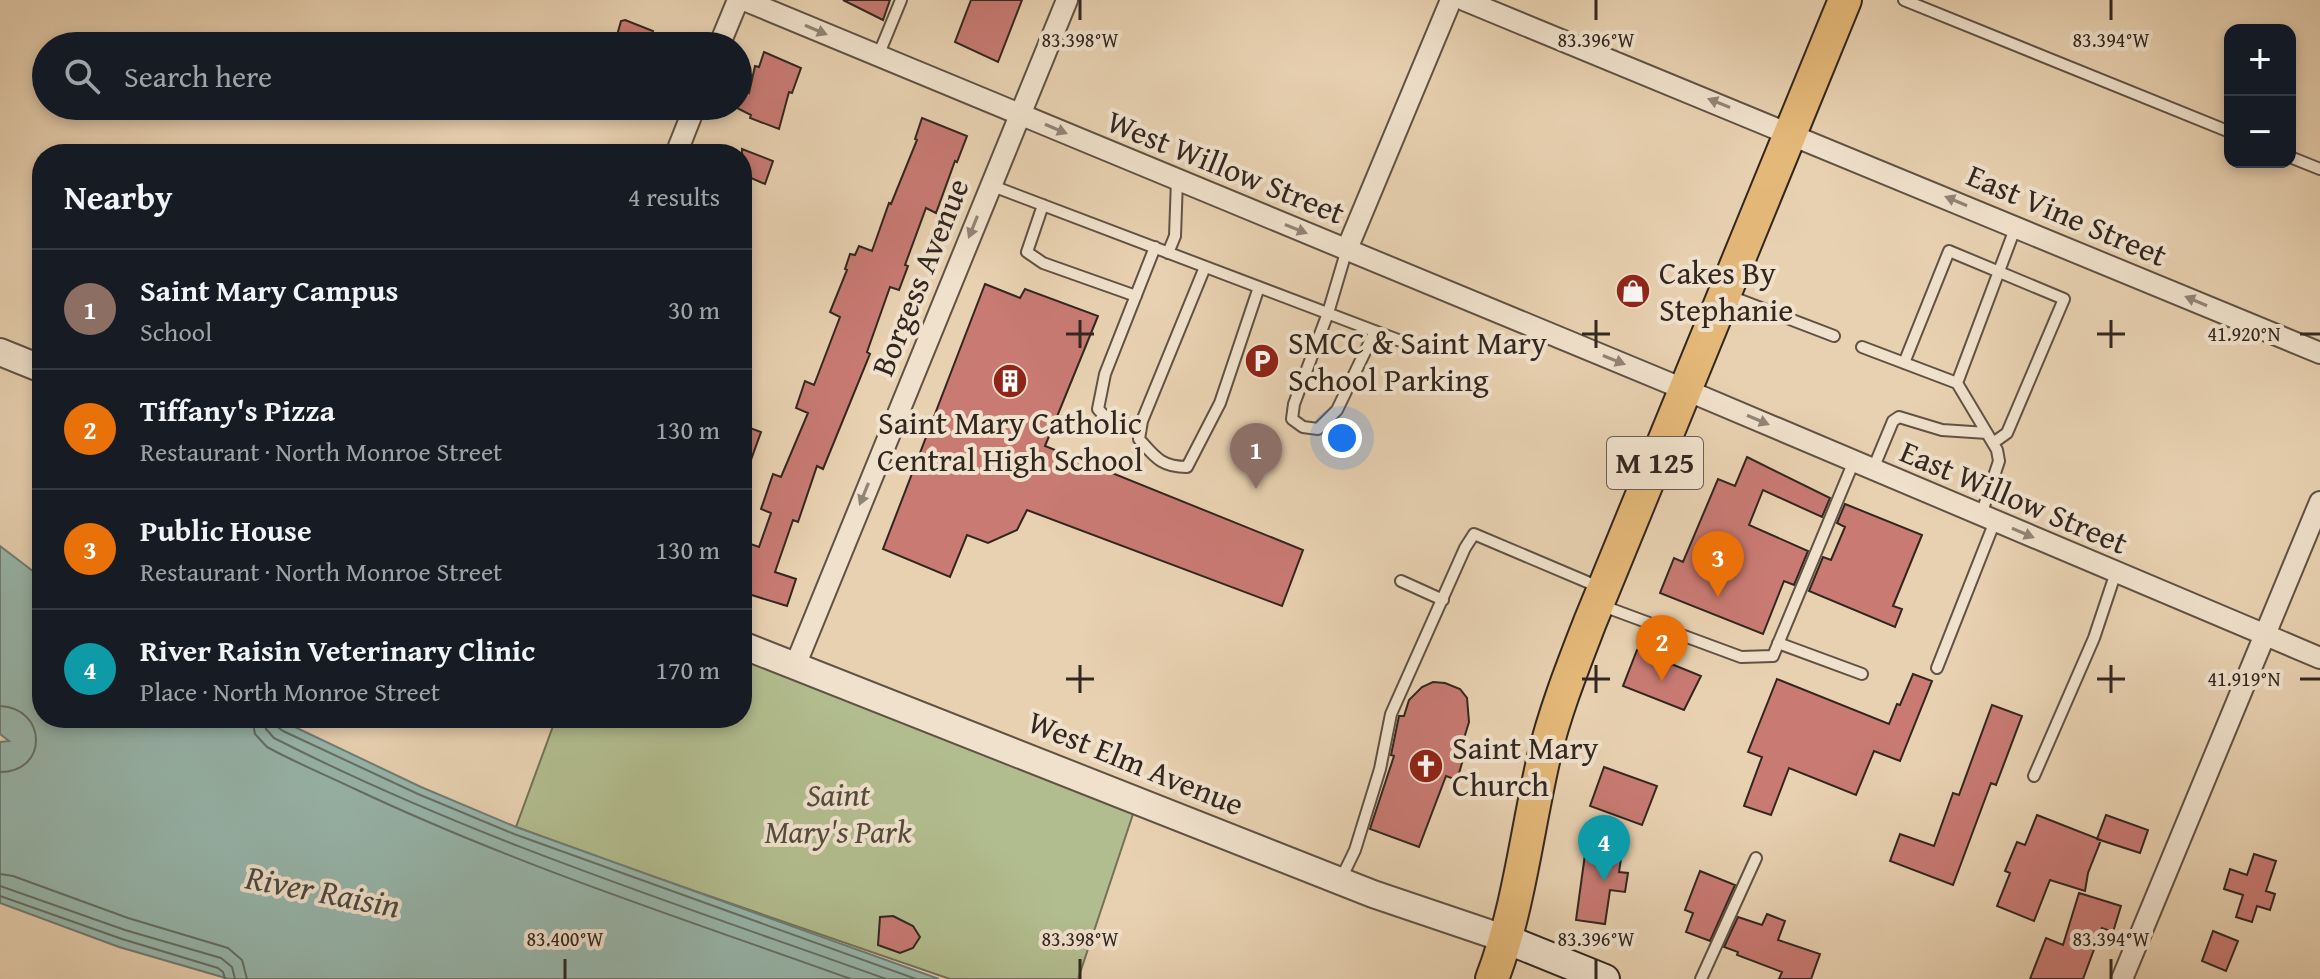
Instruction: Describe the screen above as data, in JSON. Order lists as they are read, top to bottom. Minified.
{"streets":{"main road":["M 125"],"street":["West Willow Street","East Vine Street","Borgess Avenue","East Willow Street","West Elm Avenue"]},"crossings":[["West Willow Street","Borgess Avenue"],["West Willow Street","M 125"],["West Willow Street","East Willow Street"],["East Vine Street","M 125"],["Borgess Avenue","West Elm Avenue"],["M 125","East Willow Street"],["M 125","West Elm Avenue"]],"one_way":["West Willow Street","East Vine Street","Borgess Avenue","East Willow Street"],"water":["River Raisin"],"parks":["Saint Mary's Park"],"places":{"shop":["Cakes By Stephanie"],"parking":["SMCC & Saint Mary School Parking"],"building":["Saint Mary Catholic Central High School"],"church":["Saint Mary Church"]},"page":{"map_buttons":["+","−"],"search":"Search here","heading":["Nearby","4 results"],"list":[{"mark":"1","name":"Saint Mary Campus","note":"School","value":"30 m"},{"mark":"2","name":"Tiffany's Pizza","note":"Restaurant · North Monroe Street","value":"130 m"},{"mark":"3","name":"Public House","note":"Restaurant · North Monroe Street","value":"130 m"},{"mark":"4","name":"River Raisin Veterinary Clinic","note":"Place · North Monroe Street","value":"170 m"}],"pins":["1","3","2","4"]},"coordinates":["83.398°W","83.396°W","83.394°W","41.920°N","41.919°N","83.400°W"]}
